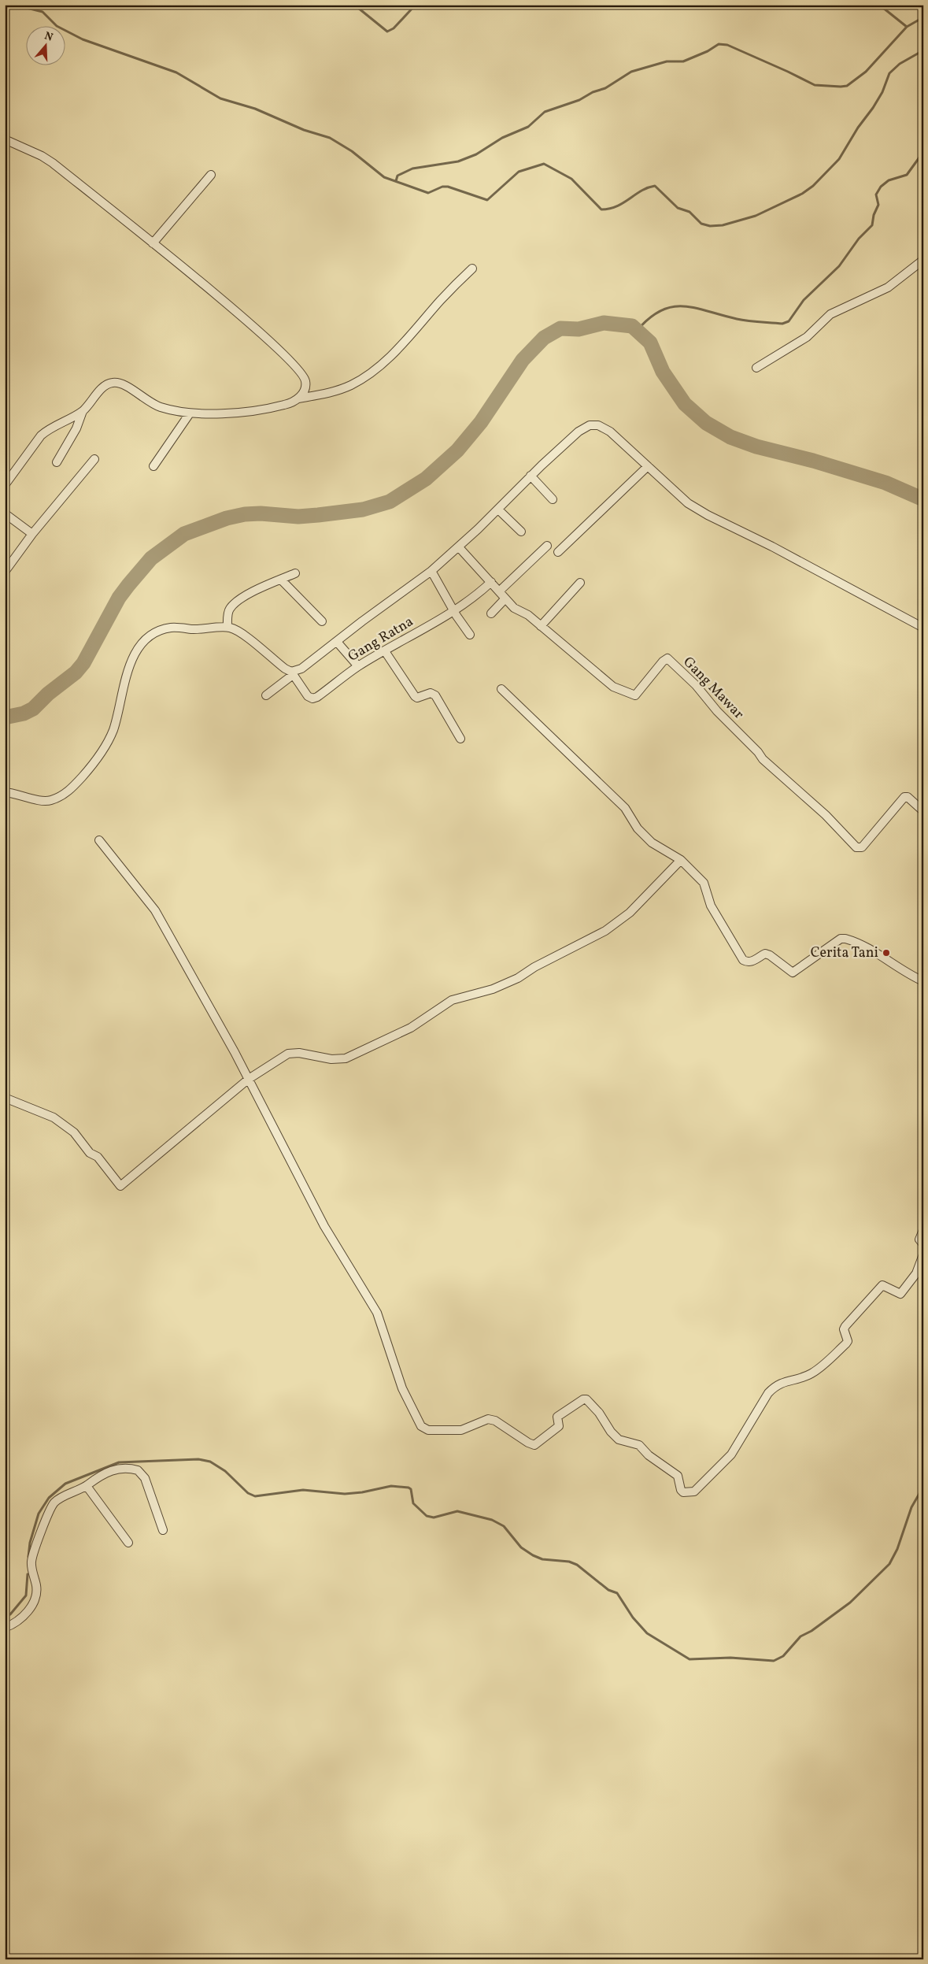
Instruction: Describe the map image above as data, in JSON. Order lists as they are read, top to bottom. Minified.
{"streets":{"street":["Gang Ratna","Gang Mawar"]},"crossings":[["Gang Ratna","Gang Mawar"]],"places":["Cerita Tani"],"north":"top"}
